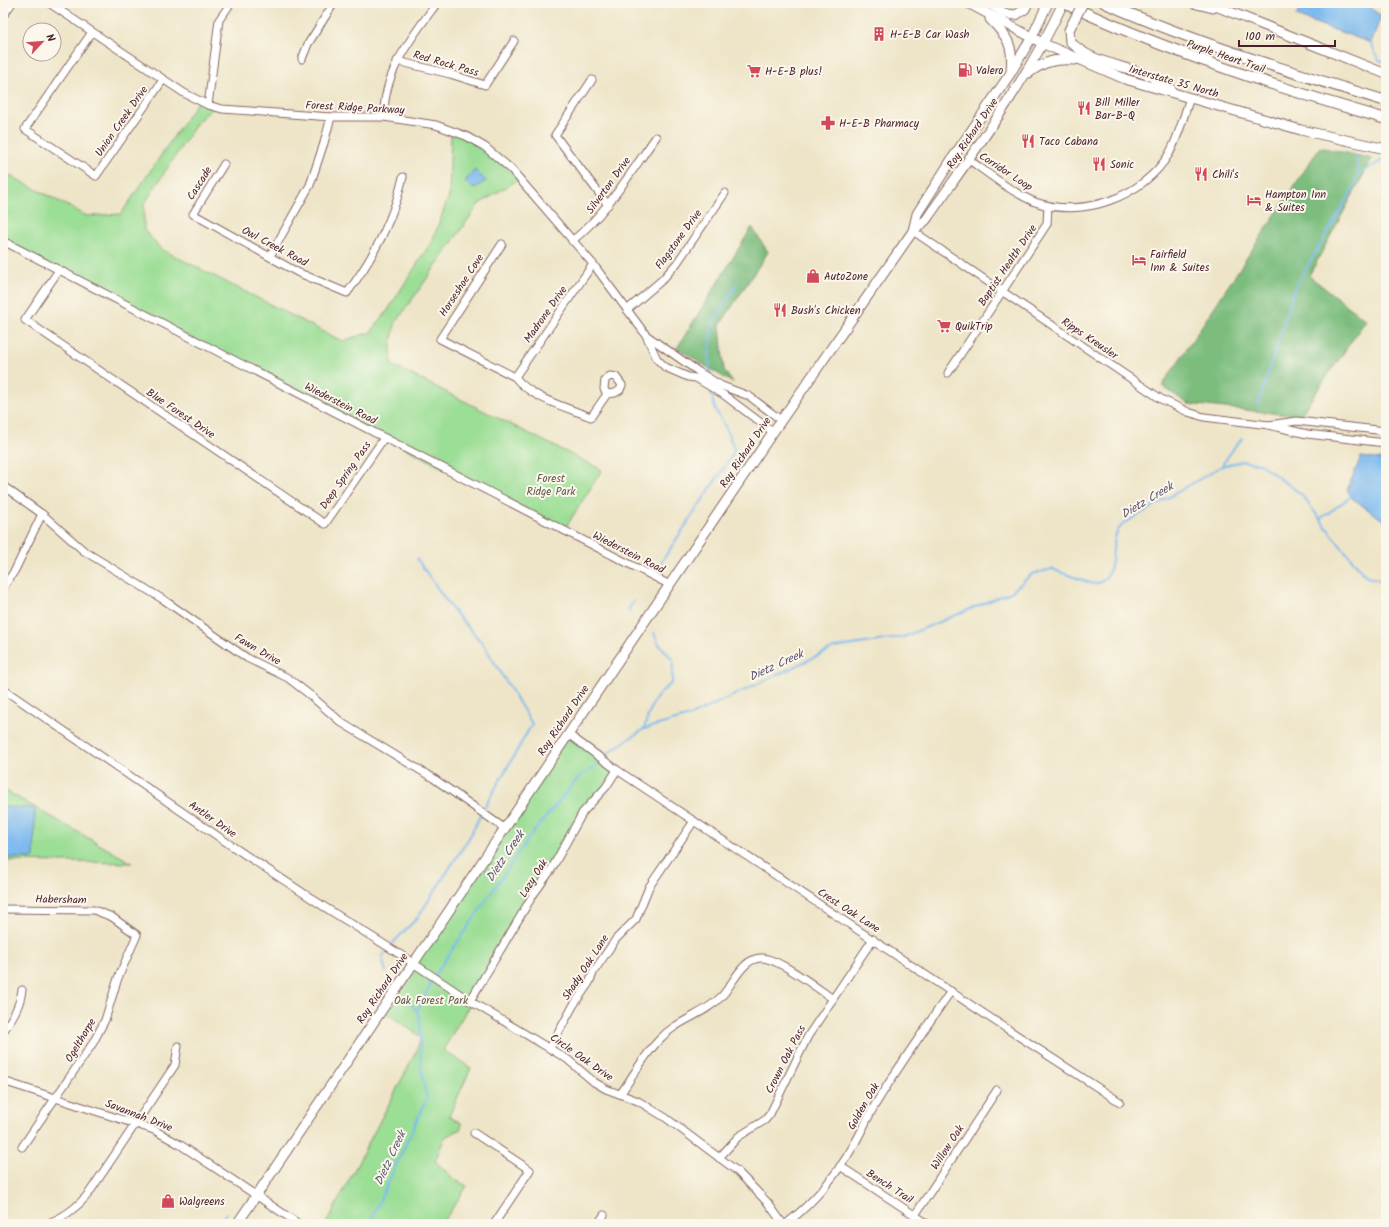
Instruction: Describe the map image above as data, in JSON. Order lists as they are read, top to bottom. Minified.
{"streets":{"highway":["Purple Heart Trail"],"main road":["Interstate 35 North","Roy Richard Drive"],"street":["Red Rock Pass","Forest Ridge Parkway","Union Creek Drive","Corridor Loop","Cascade","Silverton Drive","Flagstone Drive","Owl Creek Road","Baptist Health Drive","Horseshoe Cove","Madrone Drive","Ripps Kreusler","Wiederstein Road","Blue Forest Drive","Deep Spring Pass","Fawn Drive","Antler Drive","Lazy Oak","Habersham","Crest Oak Lane","Shady Oak Lane","Ogelthorpe","Circle Oak Drive","Crown Oak Pass","Golden Oak","Savannah Drive","Willow Oak","Bench Trail"]},"crossings":[["Purple Heart Trail","Roy Richard Drive"],["Interstate 35 North","Roy Richard Drive"],["Interstate 35 North","Corridor Loop"],["Forest Ridge Parkway","Union Creek Drive"],["Forest Ridge Parkway","Roy Richard Drive"],["Forest Ridge Parkway","Silverton Drive"],["Forest Ridge Parkway","Flagstone Drive"],["Forest Ridge Parkway","Madrone Drive"],["Roy Richard Drive","Corridor Loop"],["Roy Richard Drive","Ripps Kreusler"],["Roy Richard Drive","Wiederstein Road"],["Roy Richard Drive","Fawn Drive"],["Roy Richard Drive","Antler Drive"],["Roy Richard Drive","Crest Oak Lane"],["Roy Richard Drive","Circle Oak Drive"],["Roy Richard Drive","Savannah Drive"],["Corridor Loop","Baptist Health Drive"],["Cascade","Owl Creek Road"],["Baptist Health Drive","Ripps Kreusler"],["Horseshoe Cove","Madrone Drive"],["Wiederstein Road","Blue Forest Drive"],["Wiederstein Road","Deep Spring Pass"],["Blue Forest Drive","Deep Spring Pass"],["Antler Drive","Circle Oak Drive"],["Lazy Oak","Crest Oak Lane"],["Lazy Oak","Circle Oak Drive"],["Habersham","Ogelthorpe"],["Crest Oak Lane","Shady Oak Lane"],["Crest Oak Lane","Crown Oak Pass"],["Crest Oak Lane","Golden Oak"],["Shady Oak Lane","Circle Oak Drive"],["Ogelthorpe","Savannah Drive"],["Circle Oak Drive","Crown Oak Pass"],["Circle Oak Drive","Golden Oak"],["Golden Oak","Bench Trail"],["Willow Oak","Bench Trail"]],"water":["Dietz Creek"],"parks":["Forest Ridge Park","Oak Forest Park"],"places":{"building":["H-E-B Car Wash"],"fuel station":["Valero"],"supermarket":["H-E-B plus!","QuikTrip"],"restaurant":["Bill Miller Bar-B-Q","Taco Cabana","Sonic","Chili's","Bush's Chicken"],"pharmacy":["H-E-B Pharmacy"],"hotel":["Hampton Inn & Suites","Fairfield Inn & Suites"],"shop":["AutoZone","Walgreens"]},"scale_bar":"100 m","north":"top right"}
